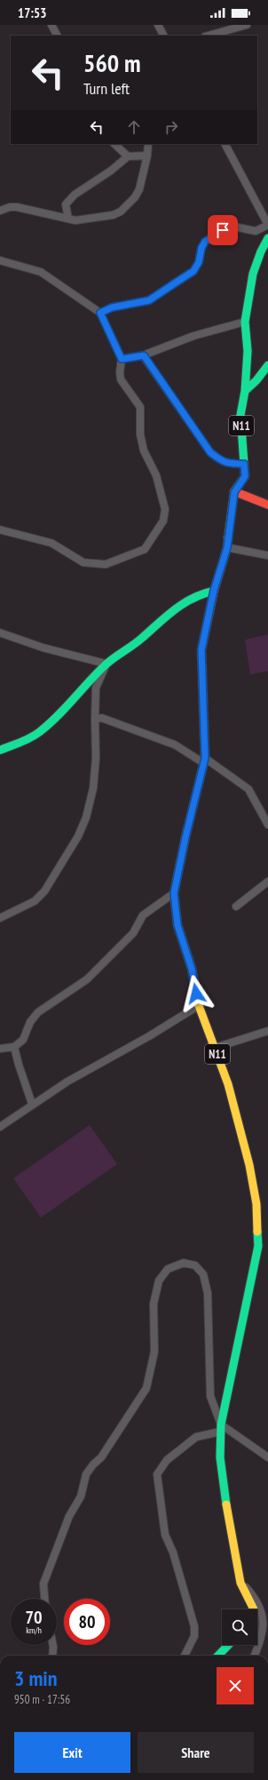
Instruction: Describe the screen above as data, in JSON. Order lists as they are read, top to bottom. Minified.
{"streets":{"main road":["N11"]},"page":{"status":"17:53","turn":["560 m","Turn left"],"speed":"70 km/h","limit":"80","heading":["3 min","950 m · 17:56"],"buttons":["Exit","Share"]}}
